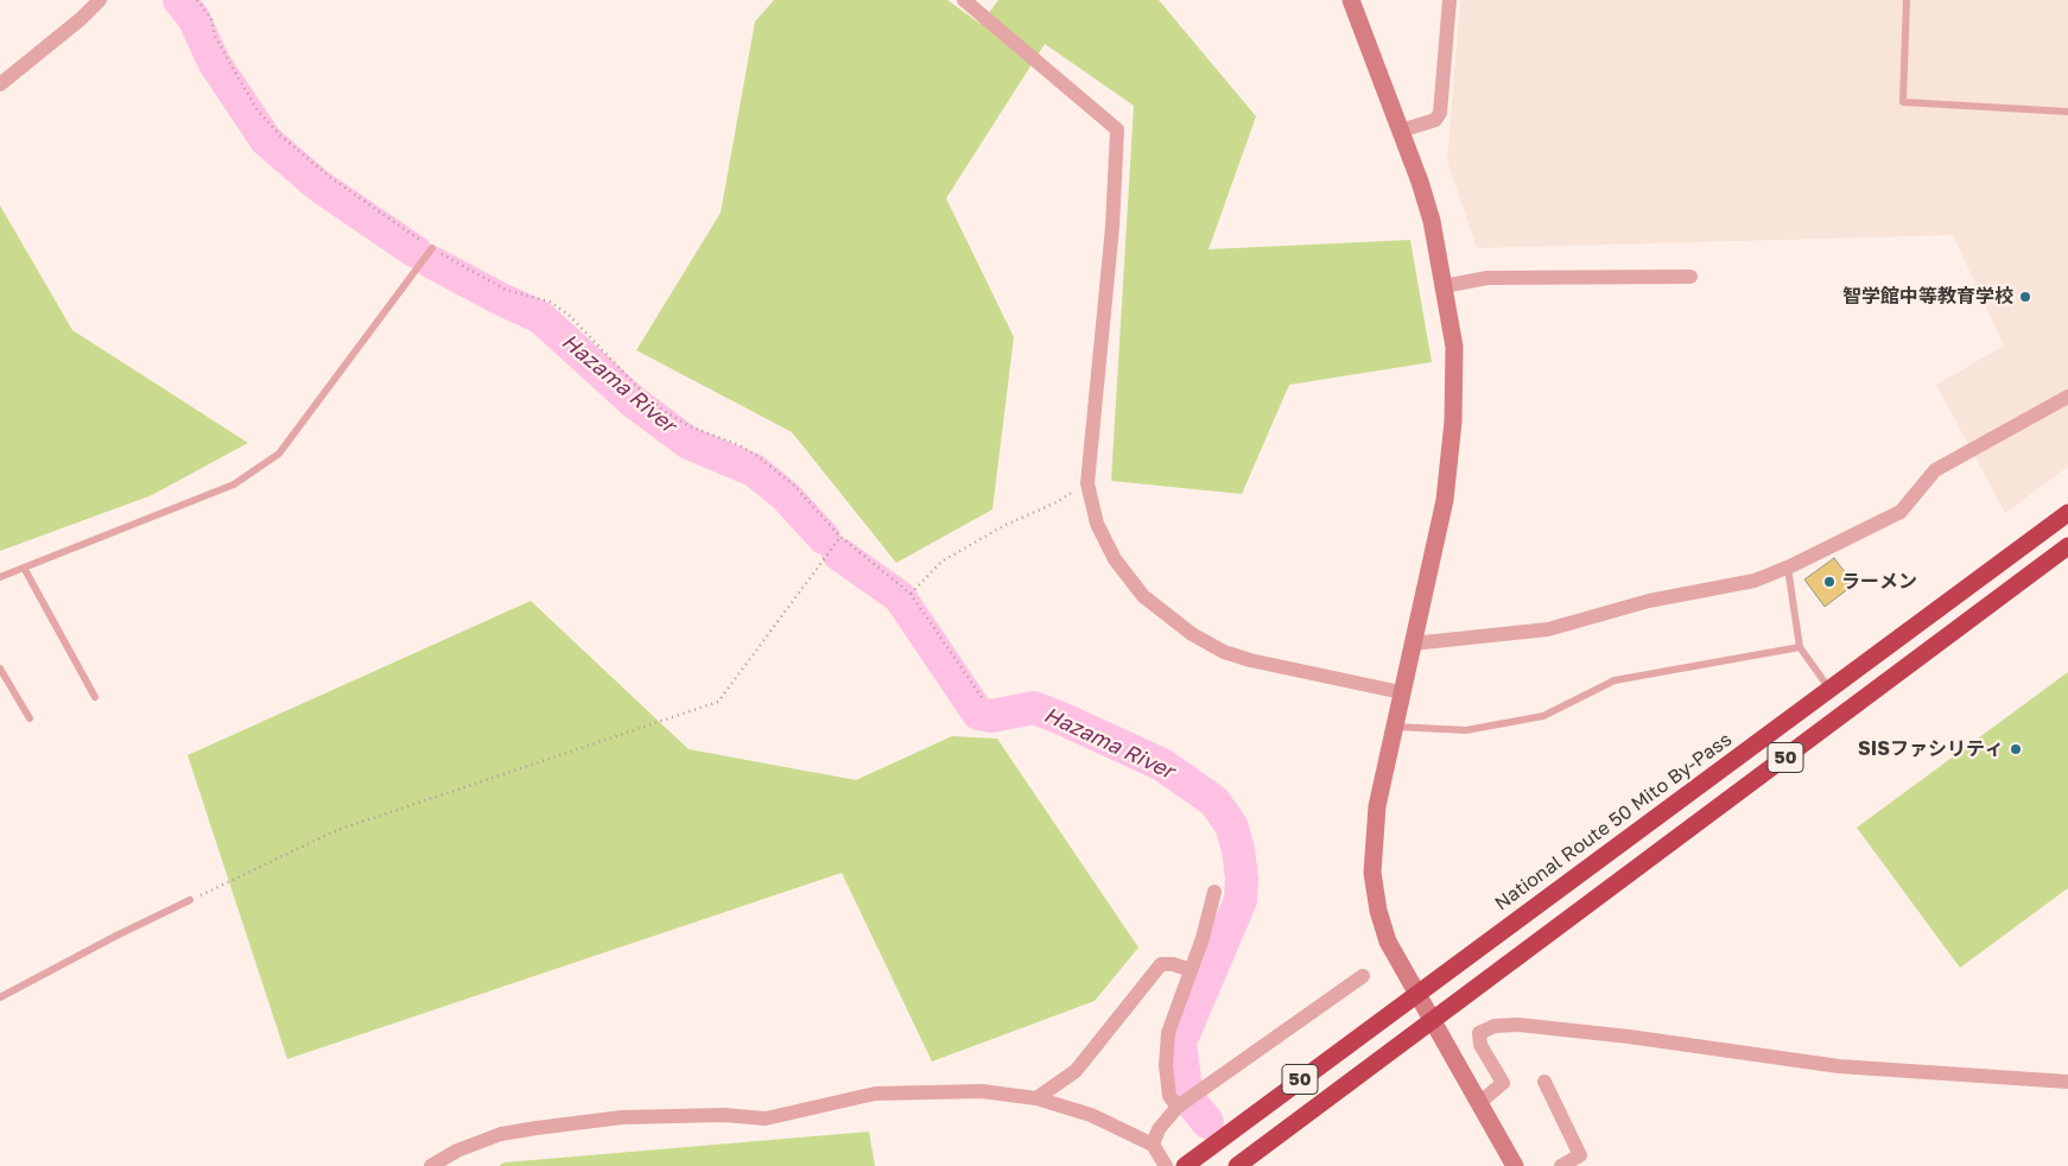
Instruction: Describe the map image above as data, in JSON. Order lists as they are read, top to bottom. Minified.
{"streets":{"highway":["50","National Route 50 Mito By-Pass"]},"water":["Hazama River"],"places":["智学館中等教育学校","ラーメン","SISファシリティ"]}
